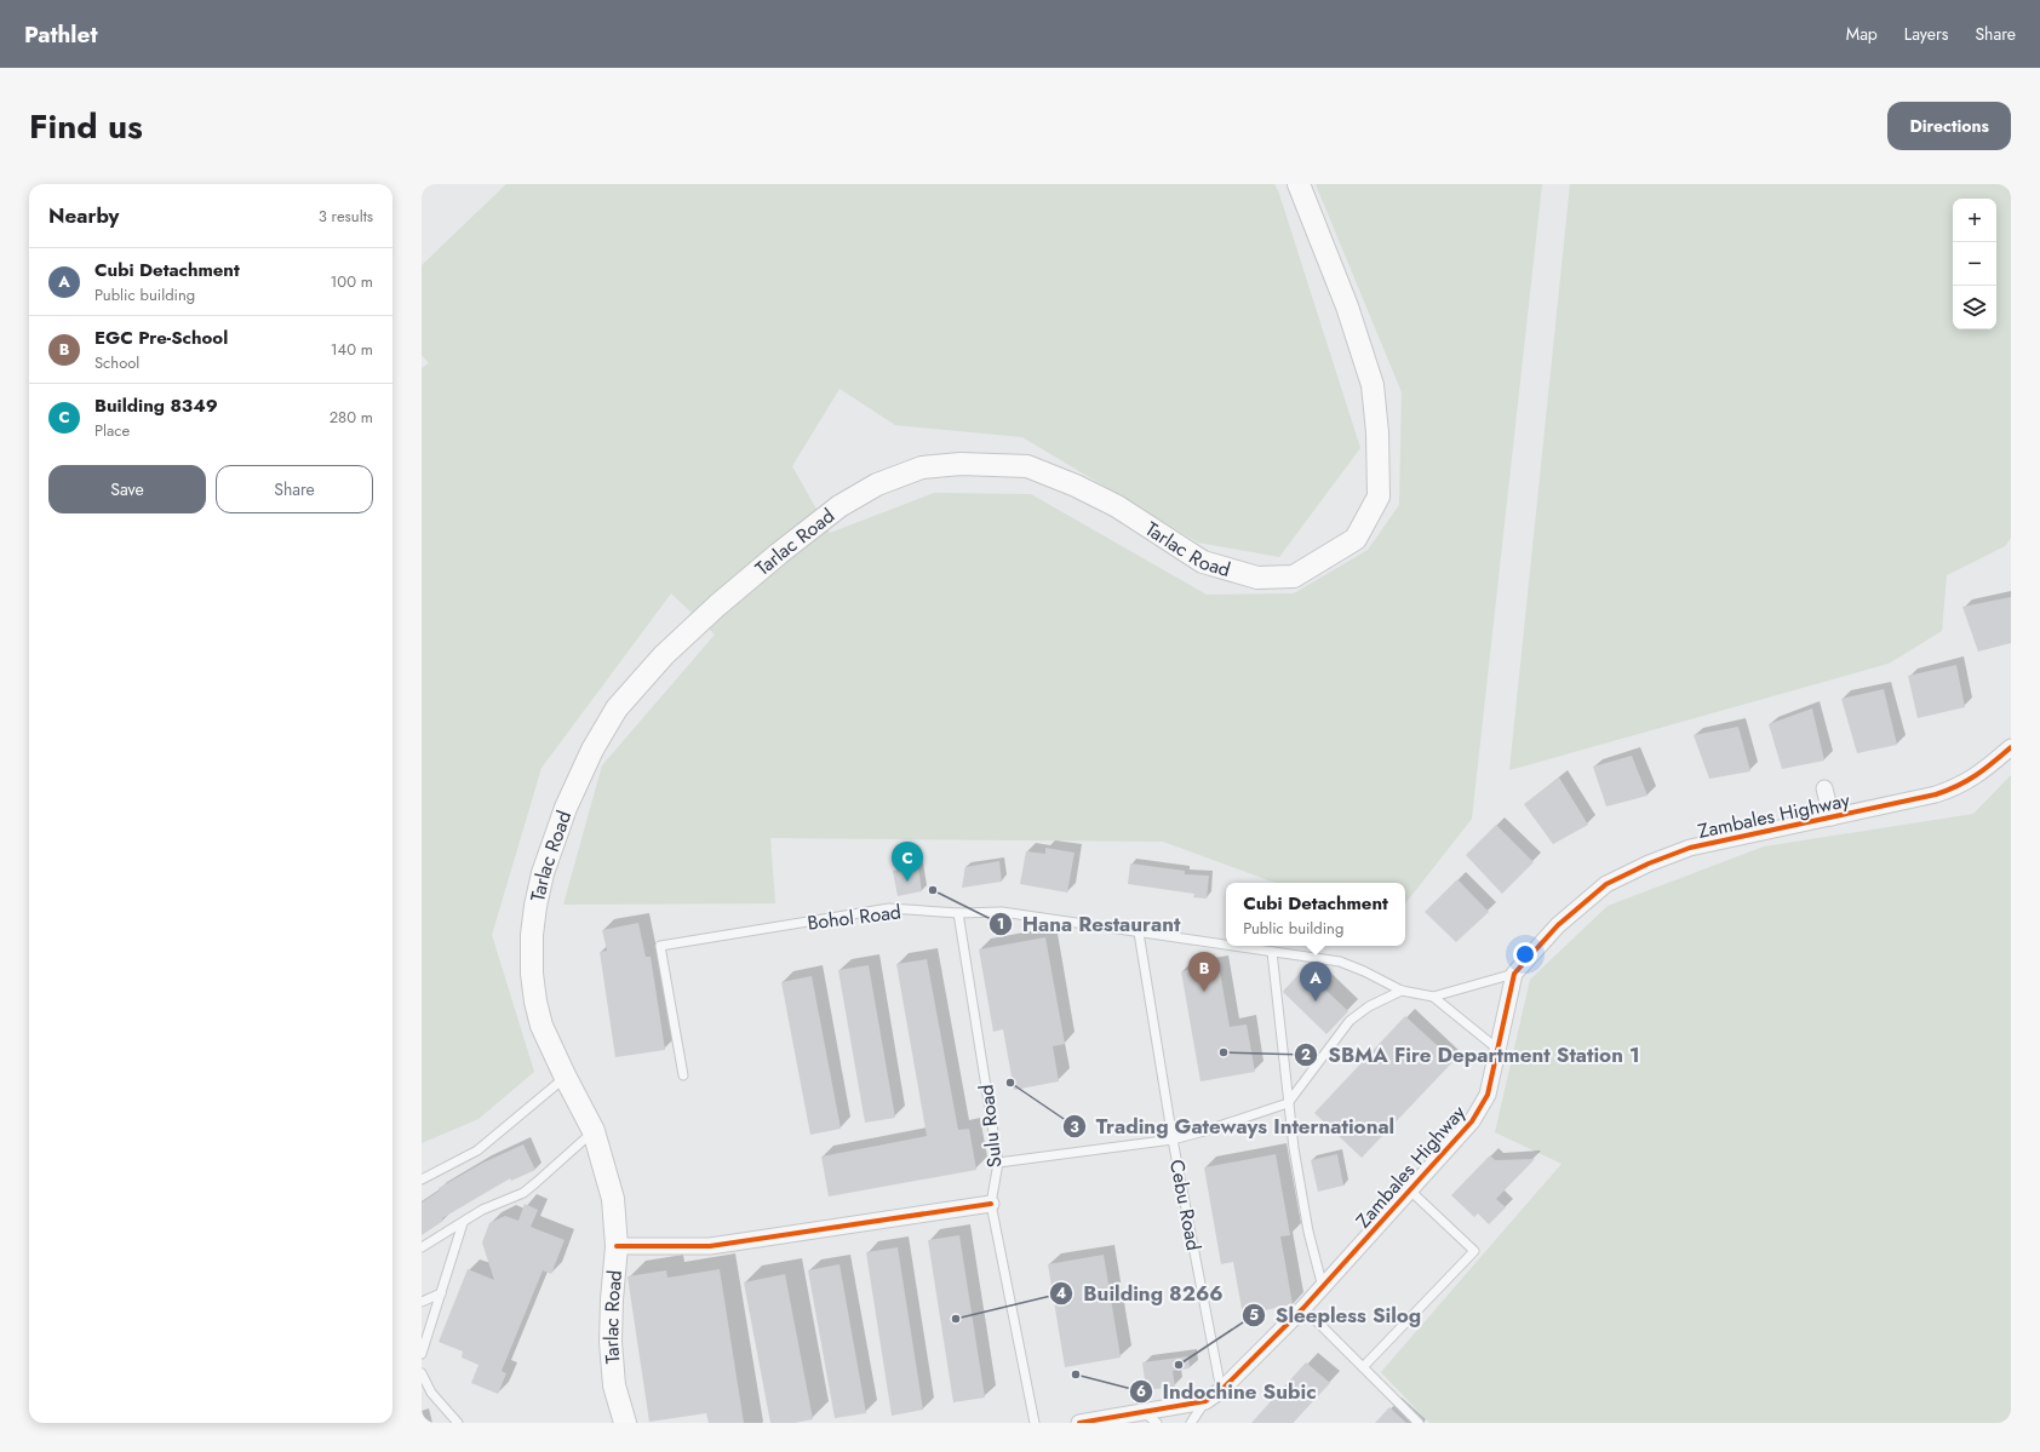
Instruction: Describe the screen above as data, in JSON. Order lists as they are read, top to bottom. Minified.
{"streets":{"main road":["Tarlac Road"],"street":["Zambales Highway"],"lane":["Bohol Road","Sulu Road","Cebu Road"]},"crossings":[["Zambales Highway","Bohol Road"],["Zambales Highway","Cebu Road"],["Bohol Road","Sulu Road"],["Bohol Road","Cebu Road"]],"places":["Hana Restaurant","SBMA Fire Department Station 1","Trading Gateways International","Building 8266","Sleepless Silog","Indochine Subic"],"page":{"header":"Pathlet","nav":["Map","Layers","Share"],"title":"Find us","buttons":["Directions",["Save","Share"]],"heading":["Nearby","3 results"],"map_buttons":["+","−"],"list":[{"mark":"A","name":"Cubi Detachment","note":"Public building","value":"100 m"},{"mark":"B","name":"EGC Pre-School","note":"School","value":"140 m"},{"mark":"C","name":"Building 8349","note":"Place","value":"280 m"}],"pins":["C","B","A"],"popup":["Cubi Detachment","Public building"]}}
